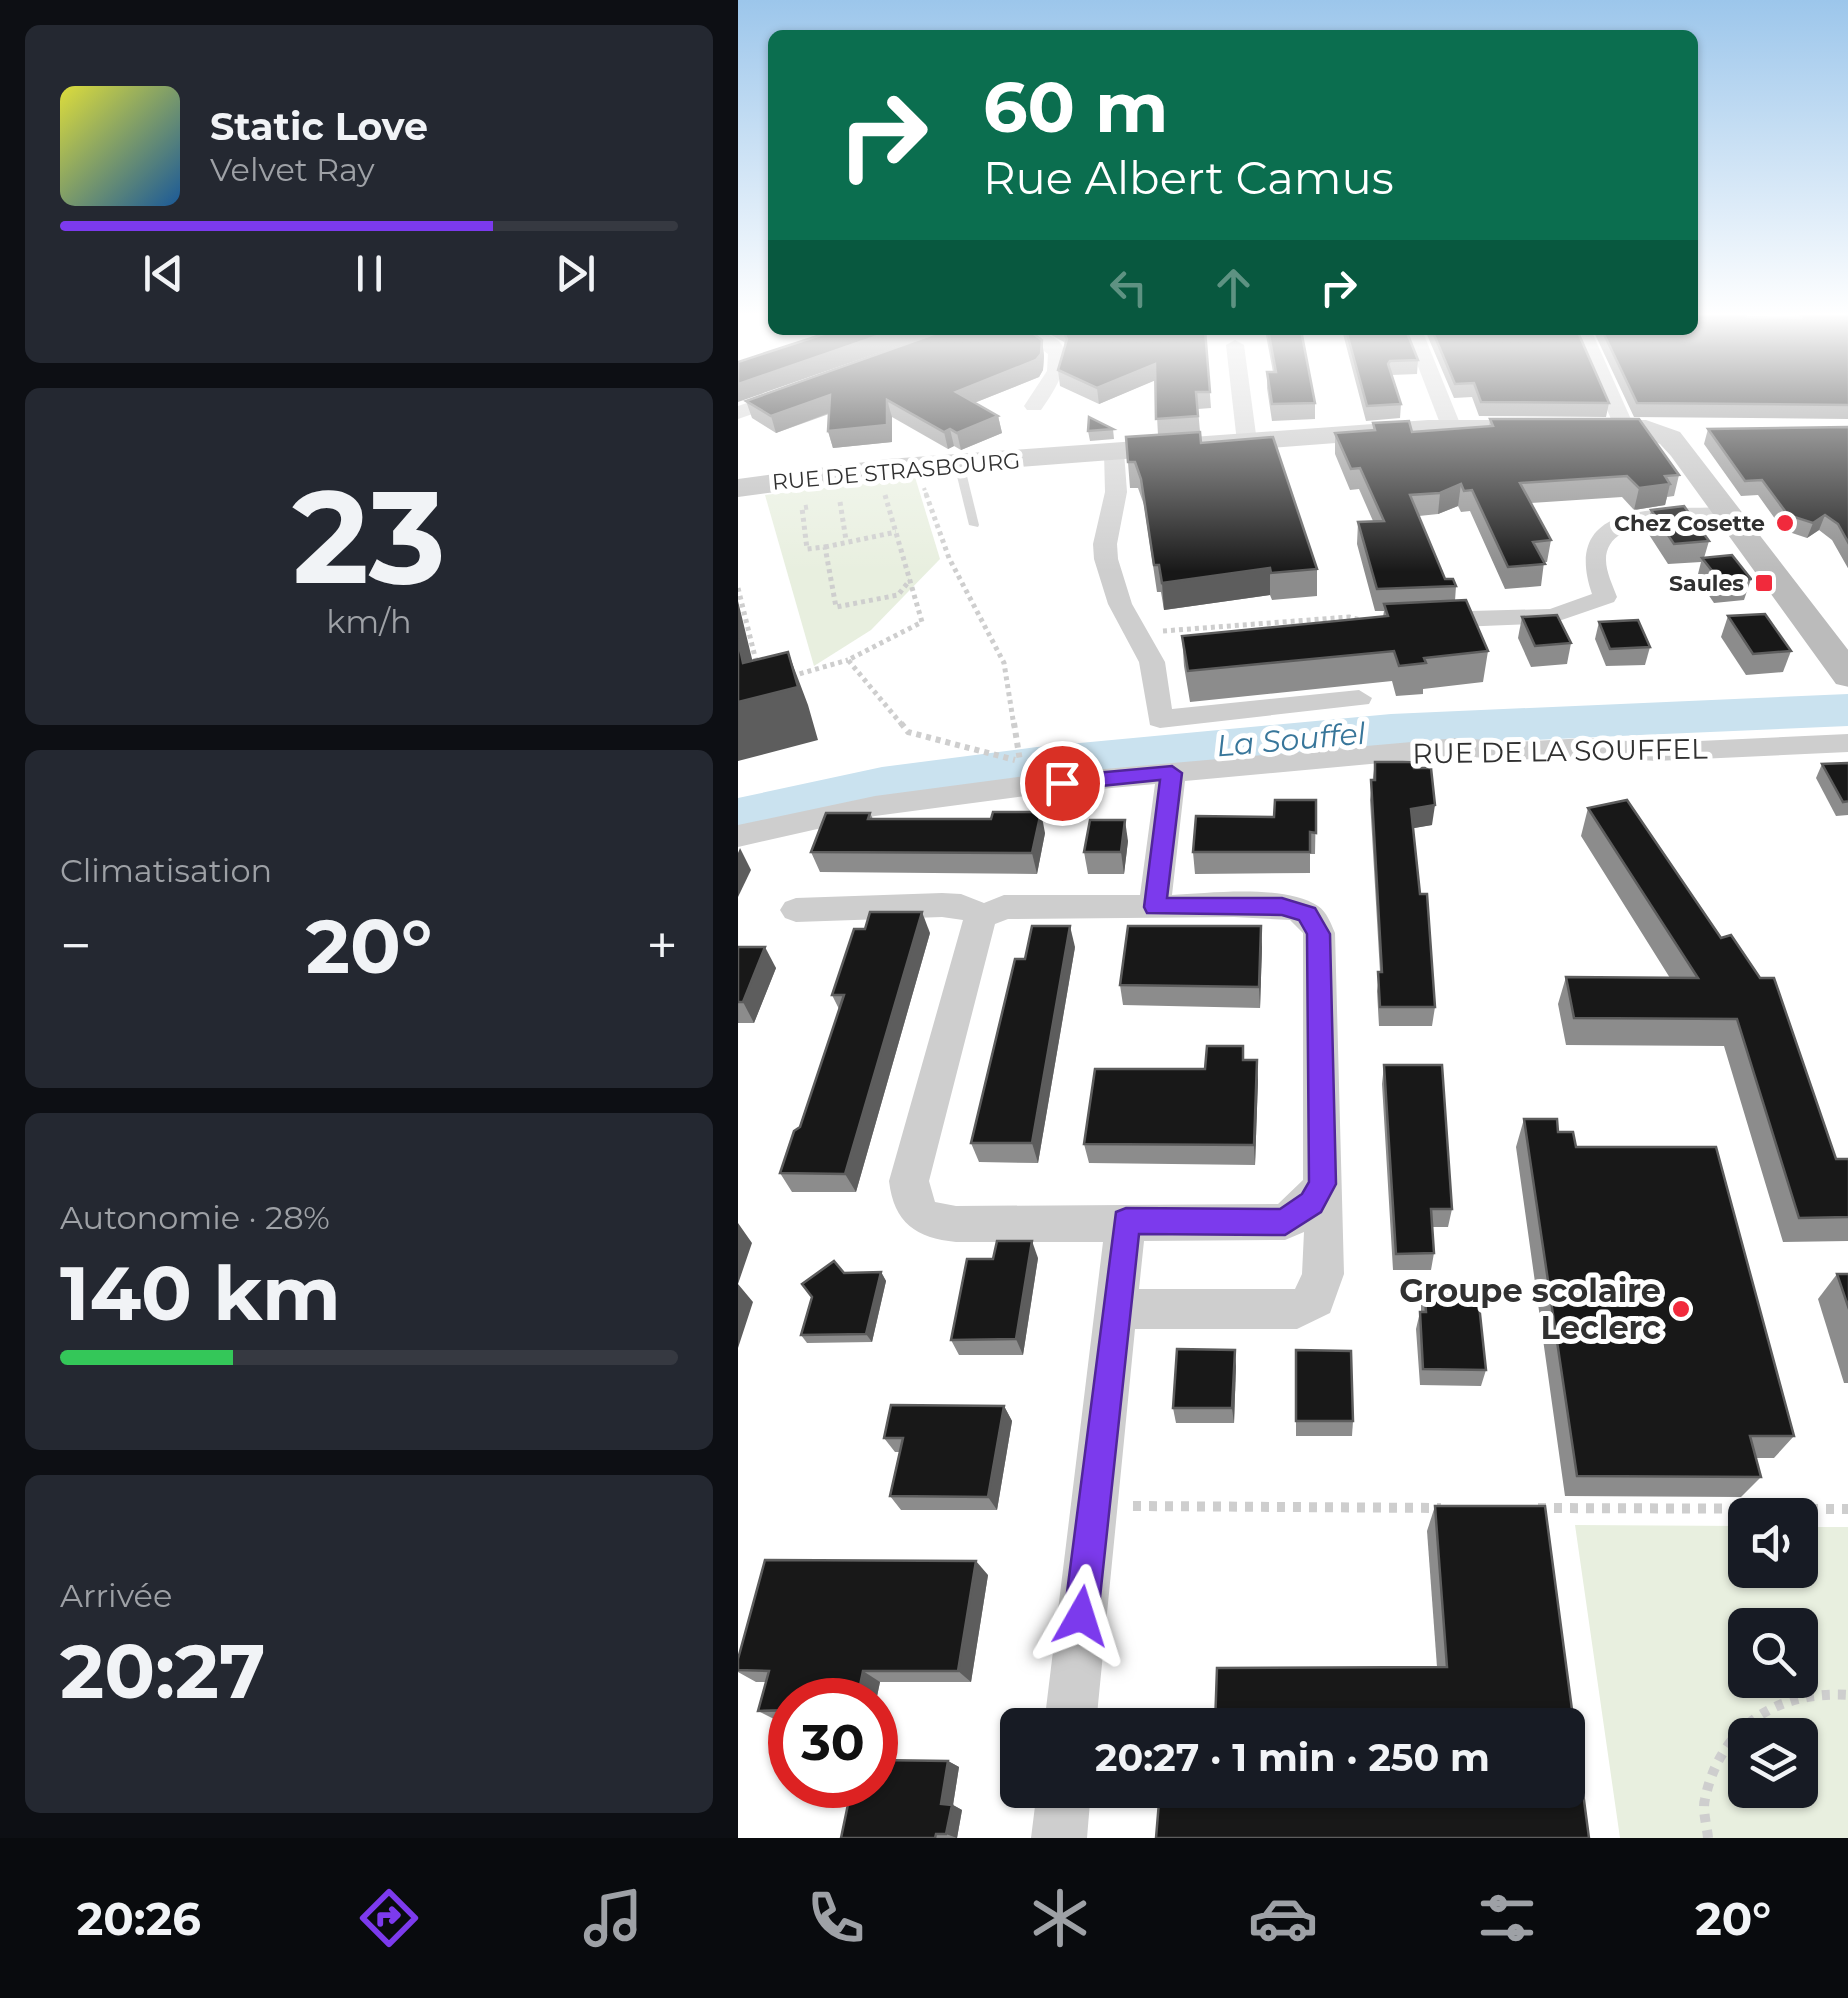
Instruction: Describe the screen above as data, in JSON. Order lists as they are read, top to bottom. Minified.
{"streets":{"street":["RUE DE STRASBOURG","RUE DE LA SOUFFEL"]},"water":["La Souffel"],"places":{"other":["Chez Cosette","Groupe scolaire Leclerc"],"transit":["Saules"]},"page":{"turn":["60 m","Rue Albert Camus"],"song":["Static Love","Velvet Ray"],"tile":[["23","km/h"],"Climatisation",["Autonomie · 28%","140 km"],["Arrivée","20:27"]],"heat":["−","20°","+"],"limit":"30","trip":"20:27 · 1 min · 250 m","tabs":["20:26","20°"]}}
